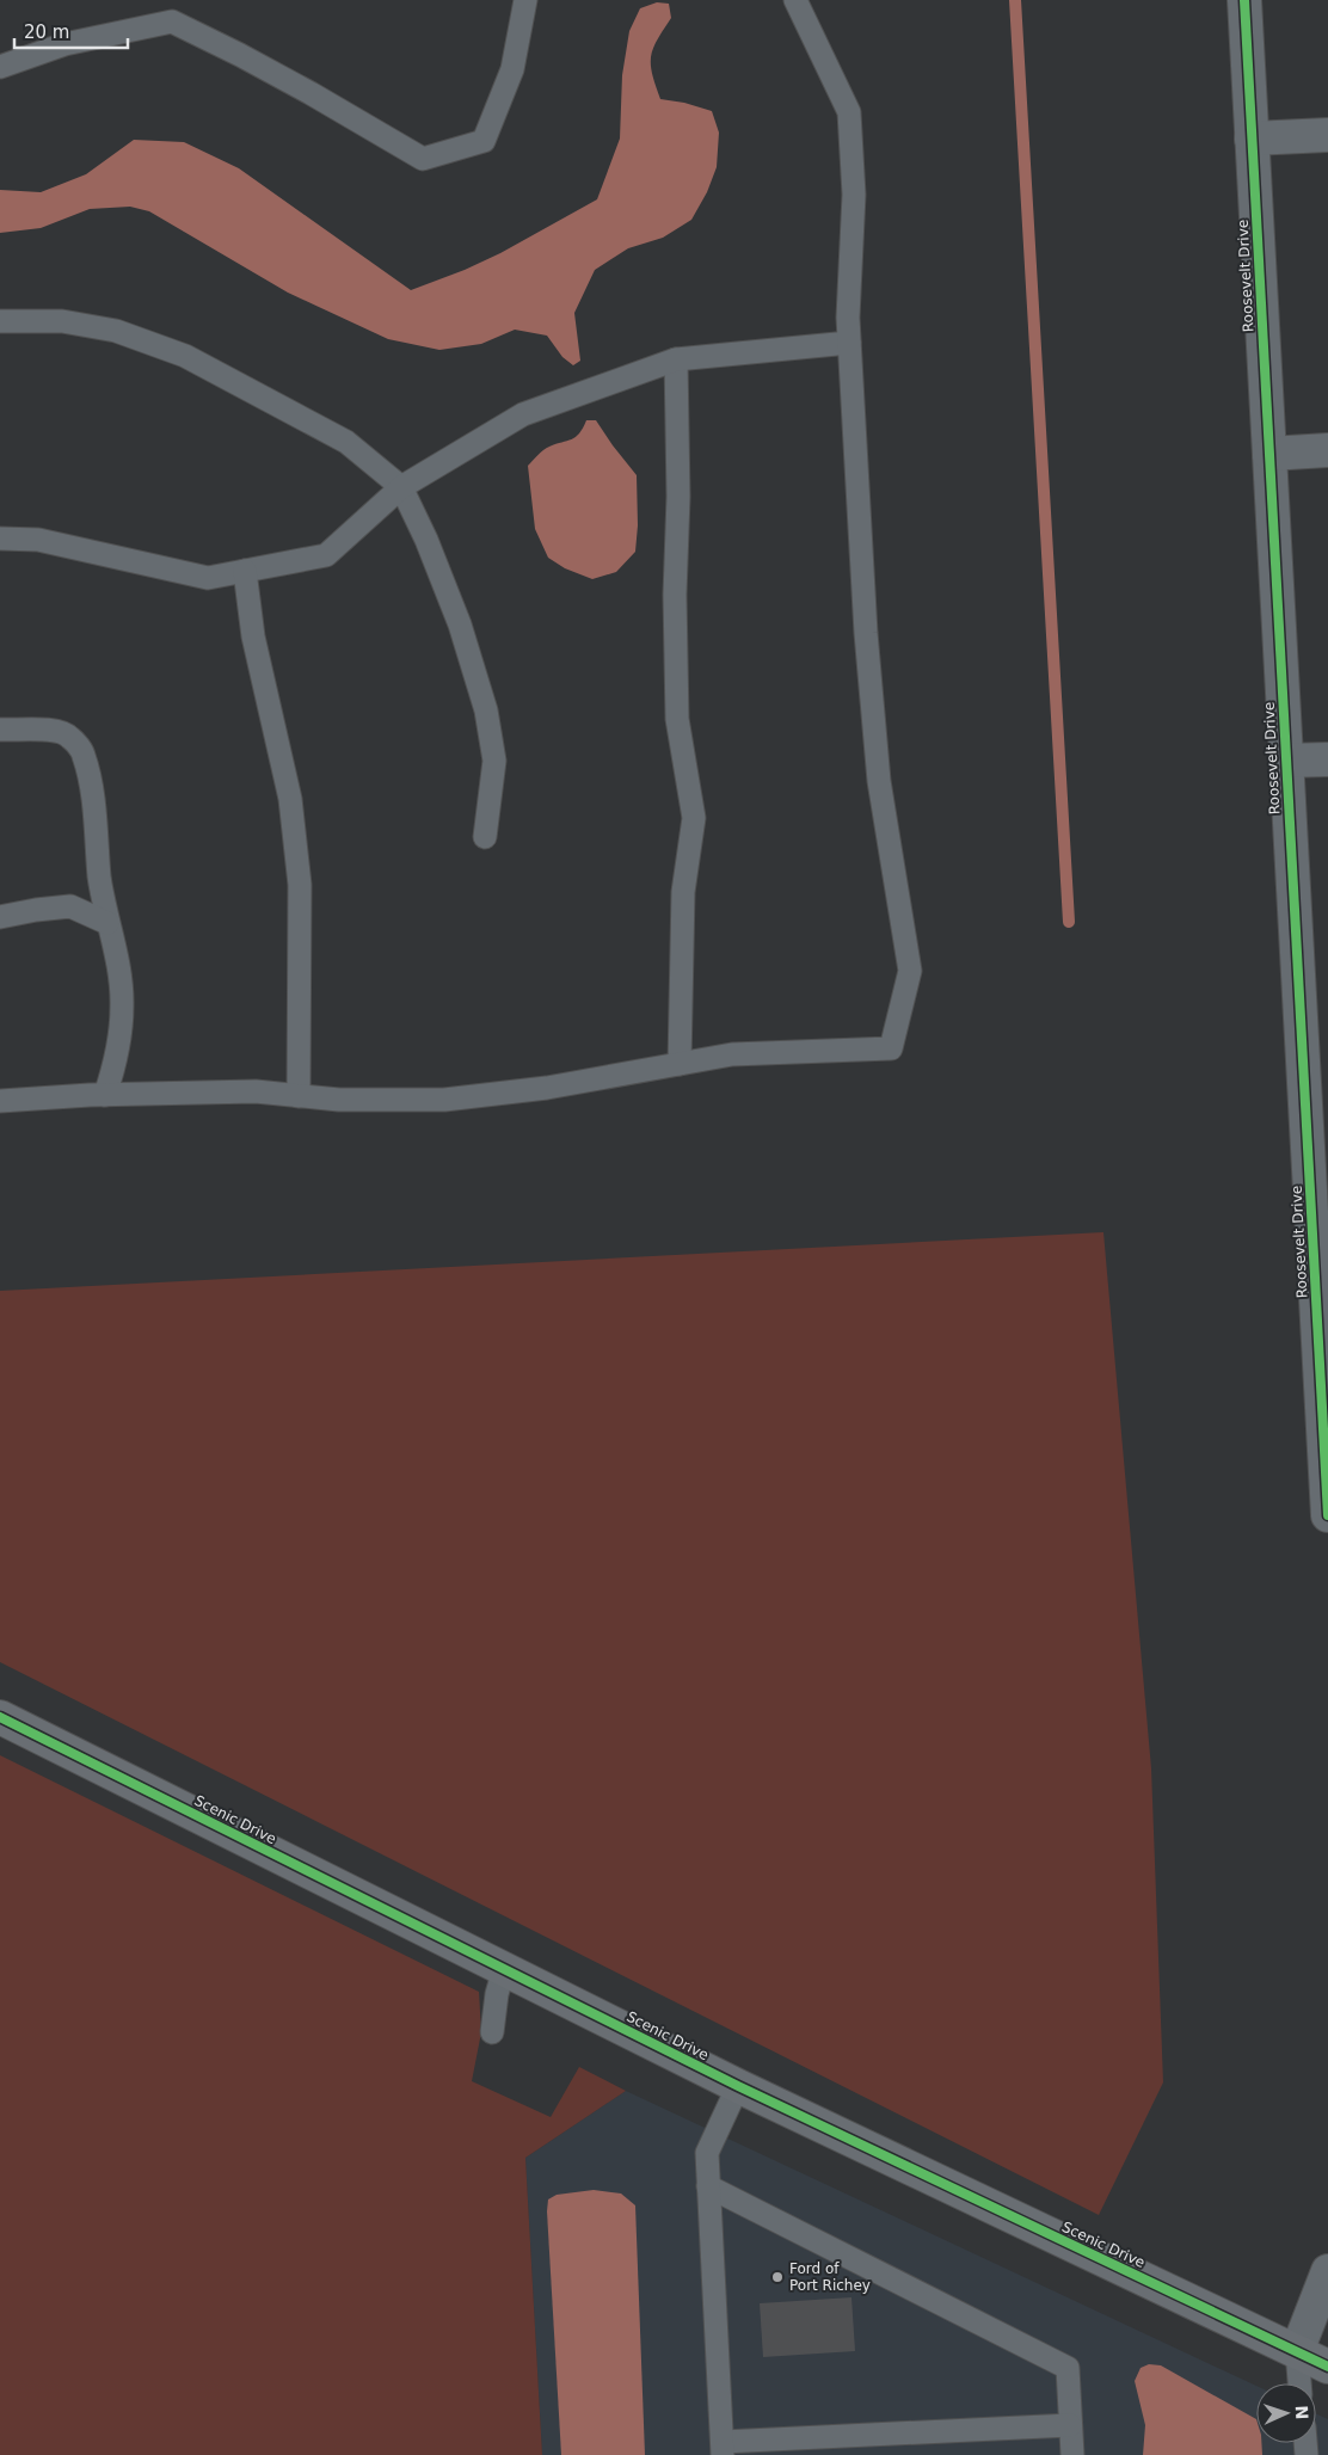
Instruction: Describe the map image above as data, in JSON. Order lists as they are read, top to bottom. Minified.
{"streets":{"street":["Roosevelt Drive","Scenic Drive"]},"places":["Ford of Port Richey"],"scale_bar":"20 m","north":"right"}
